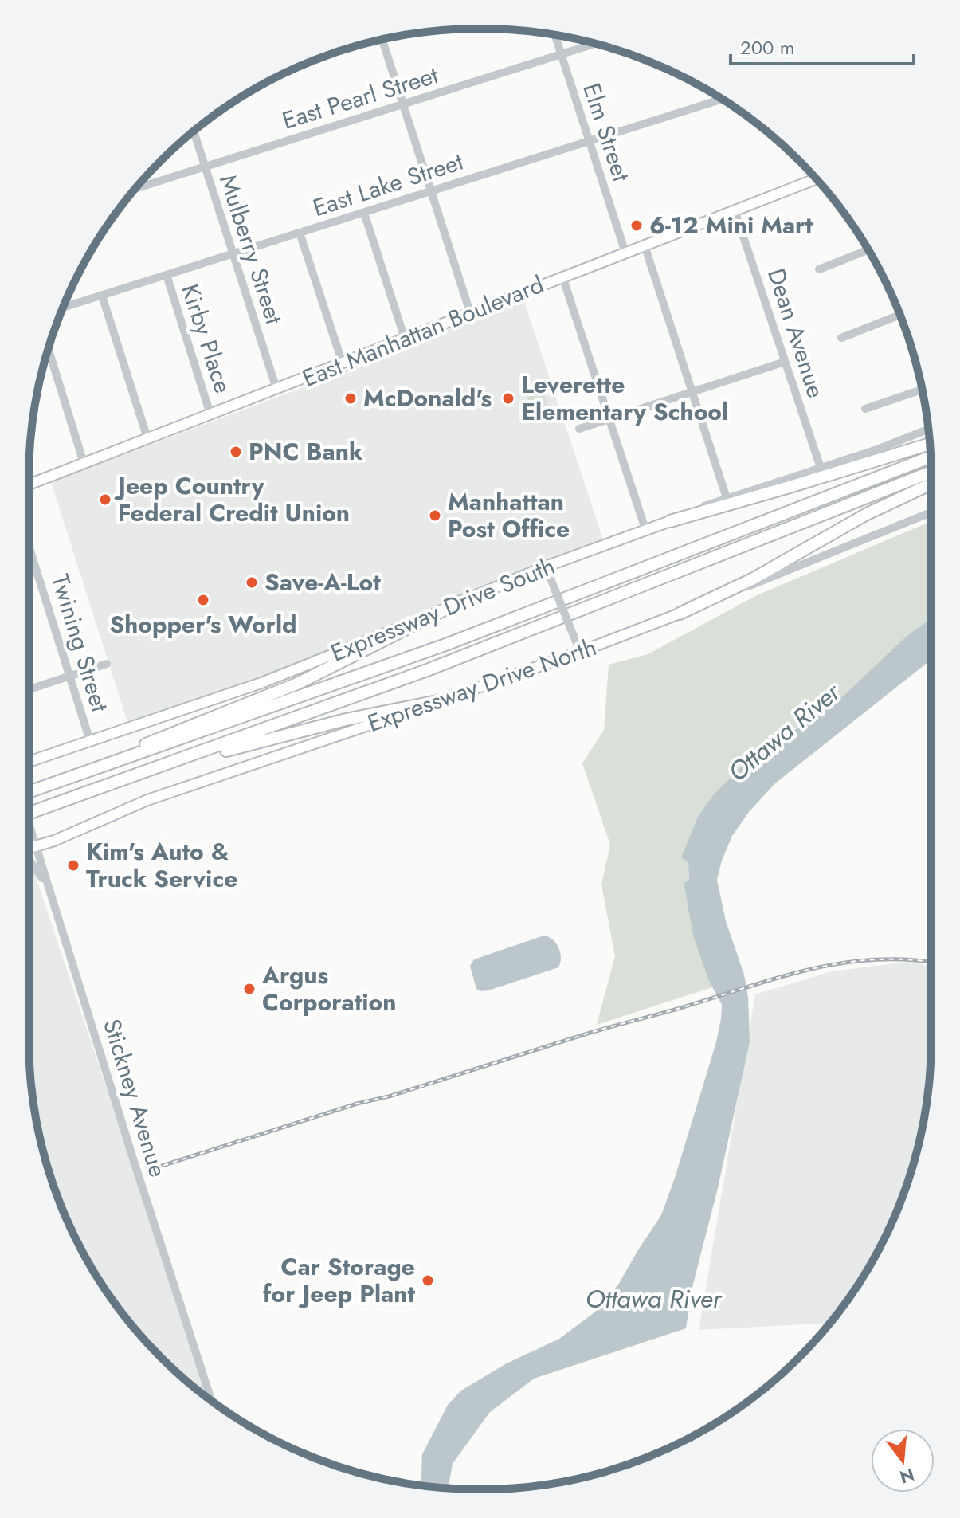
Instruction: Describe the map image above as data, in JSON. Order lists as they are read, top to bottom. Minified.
{"streets":{"main road":["East Manhattan Boulevard","Expressway Drive South","Expressway Drive North"],"street":["East Pearl Street","Elm Street","East Lake Street","Mulberry Street","Dean Avenue","Kirby Place","Twining Street","Stickney Avenue"]},"crossings":[["East Pearl Street","Elm Street"],["East Pearl Street","Mulberry Street"],["Elm Street","East Lake Street"],["Elm Street","East Manhattan Boulevard"],["East Lake Street","Mulberry Street"],["East Lake Street","Kirby Place"],["Mulberry Street","East Manhattan Boulevard"],["East Manhattan Boulevard","Dean Avenue"],["East Manhattan Boulevard","Kirby Place"],["Dean Avenue","Expressway Drive South"],["Expressway Drive South","Twining Street"],["Expressway Drive North","Stickney Avenue"]],"water":["Ottawa River"],"places":["6-12 Mini Mart","McDonald's","Leverette Elementary School","PNC Bank","Jeep Country Federal Credit Union","Manhattan Post Office","Save-A-Lot","Shopper's World","Kim's Auto & Truck Service","Argus Corporation","Car Storage for Jeep Plant"],"scale_bar":"200 m","north":"bottom"}
